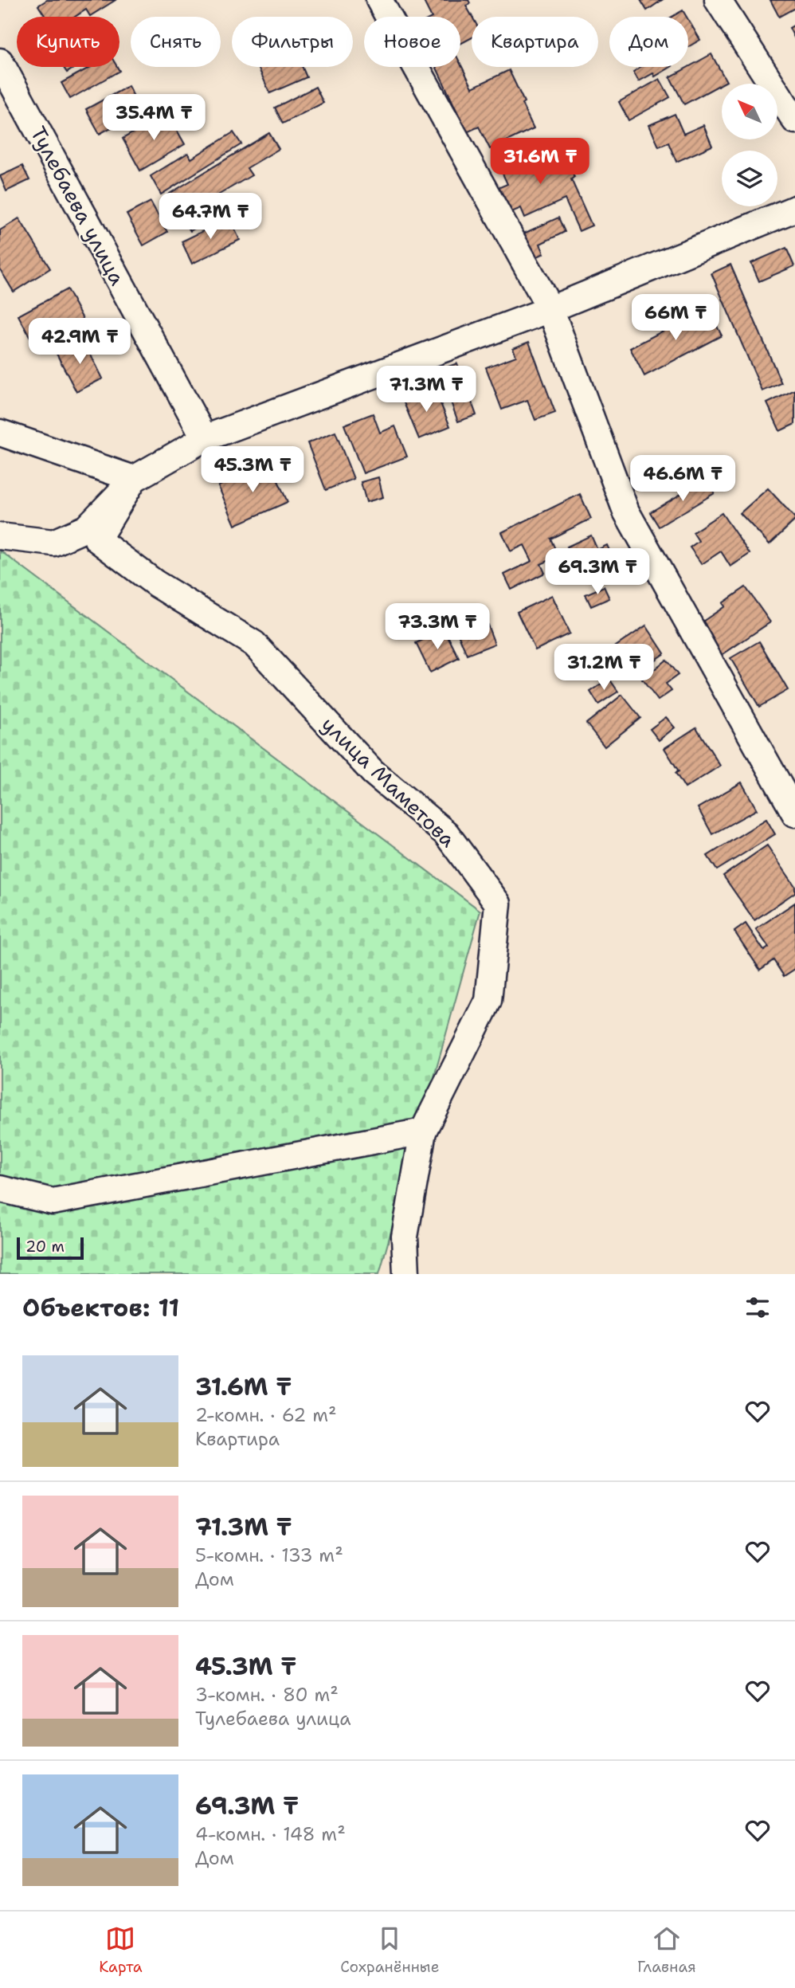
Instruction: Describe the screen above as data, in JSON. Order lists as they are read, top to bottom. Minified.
{"streets":{"street":["Тулебаева улица","улица Маметова"]},"scale_bar":"20 m","north":"top left","page":{"chip":["Купить","Снять","Фильтры","Новое","Квартира","Дом"],"price":["35.4M ₸","31.6M ₸","64.7M ₸","66M ₸","42.9M ₸","71.3M ₸","45.3M ₸","46.6M ₸","69.3M ₸","73.3M ₸","31.2M ₸"],"scale":"20 m","heading":"Объектов: 11","list":[{"name":"31.6M ₸","note":"2-комн. · 62 m² · Квартира"},{"name":"71.3M ₸","note":"5-комн. · 133 m² · Дом"},{"name":"45.3M ₸","note":"3-комн. · 80 m² · Тулебаева улица"},{"name":"69.3M ₸","note":"4-комн. · 148 m² · Дом"}],"tabs":["Карта","Сохранённые","Главная"]}}
